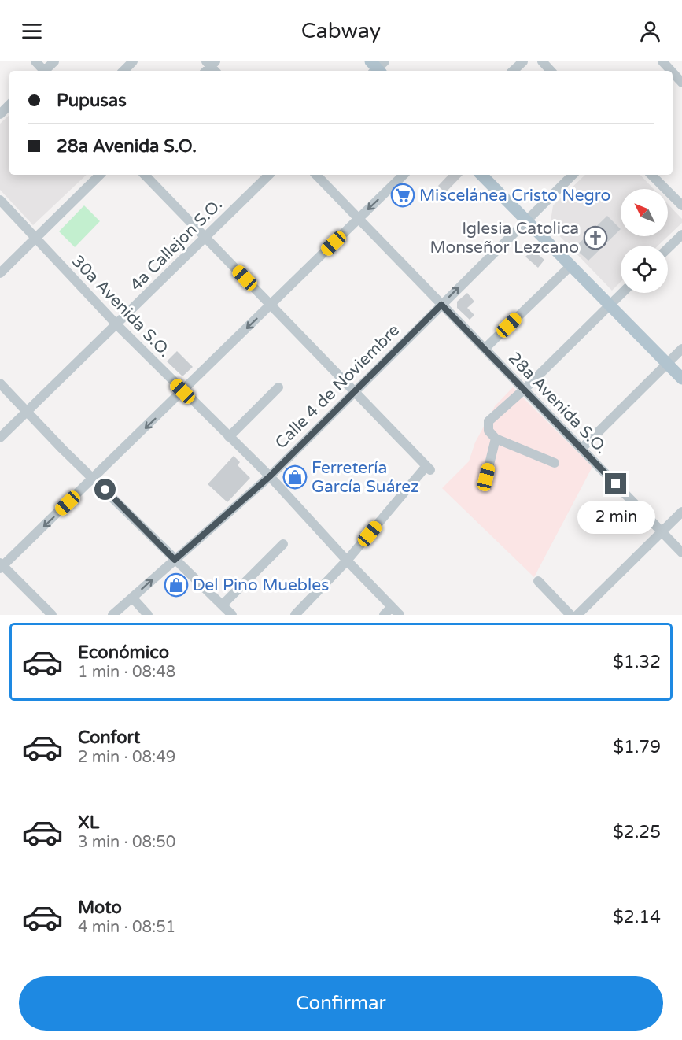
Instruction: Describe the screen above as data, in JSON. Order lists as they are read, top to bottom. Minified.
{"streets":{"street":["4a Callejon S.O.","30a Avenida S.O.","Calle 4 de Noviembre","28a Avenida S.O."]},"crossings":[["4a Callejon S.O.","30a Avenida S.O."],["30a Avenida S.O.","Calle 4 de Noviembre"],["Calle 4 de Noviembre","28a Avenida S.O."]],"places":{"supermarket":["Miscelánea Cristo Negro"],"church":["Iglesia Catolica Monseñor Lezcano"],"shop":["Ferretería García Suárez","Del Pino Muebles"]},"north":"top left","page":{"header":"Cabway","banner":["Pupusas","28a Avenida S.O."],"bubble":"2 min","list":[{"name":"Económico","note":"1 min · 08:48","value":"$1.32"},{"name":"Confort","note":"2 min · 08:49","value":"$1.79"},{"name":"XL","note":"3 min · 08:50","value":"$2.25"},{"name":"Moto","note":"4 min · 08:51","value":"$2.14"}],"buttons":"Confirmar"}}
